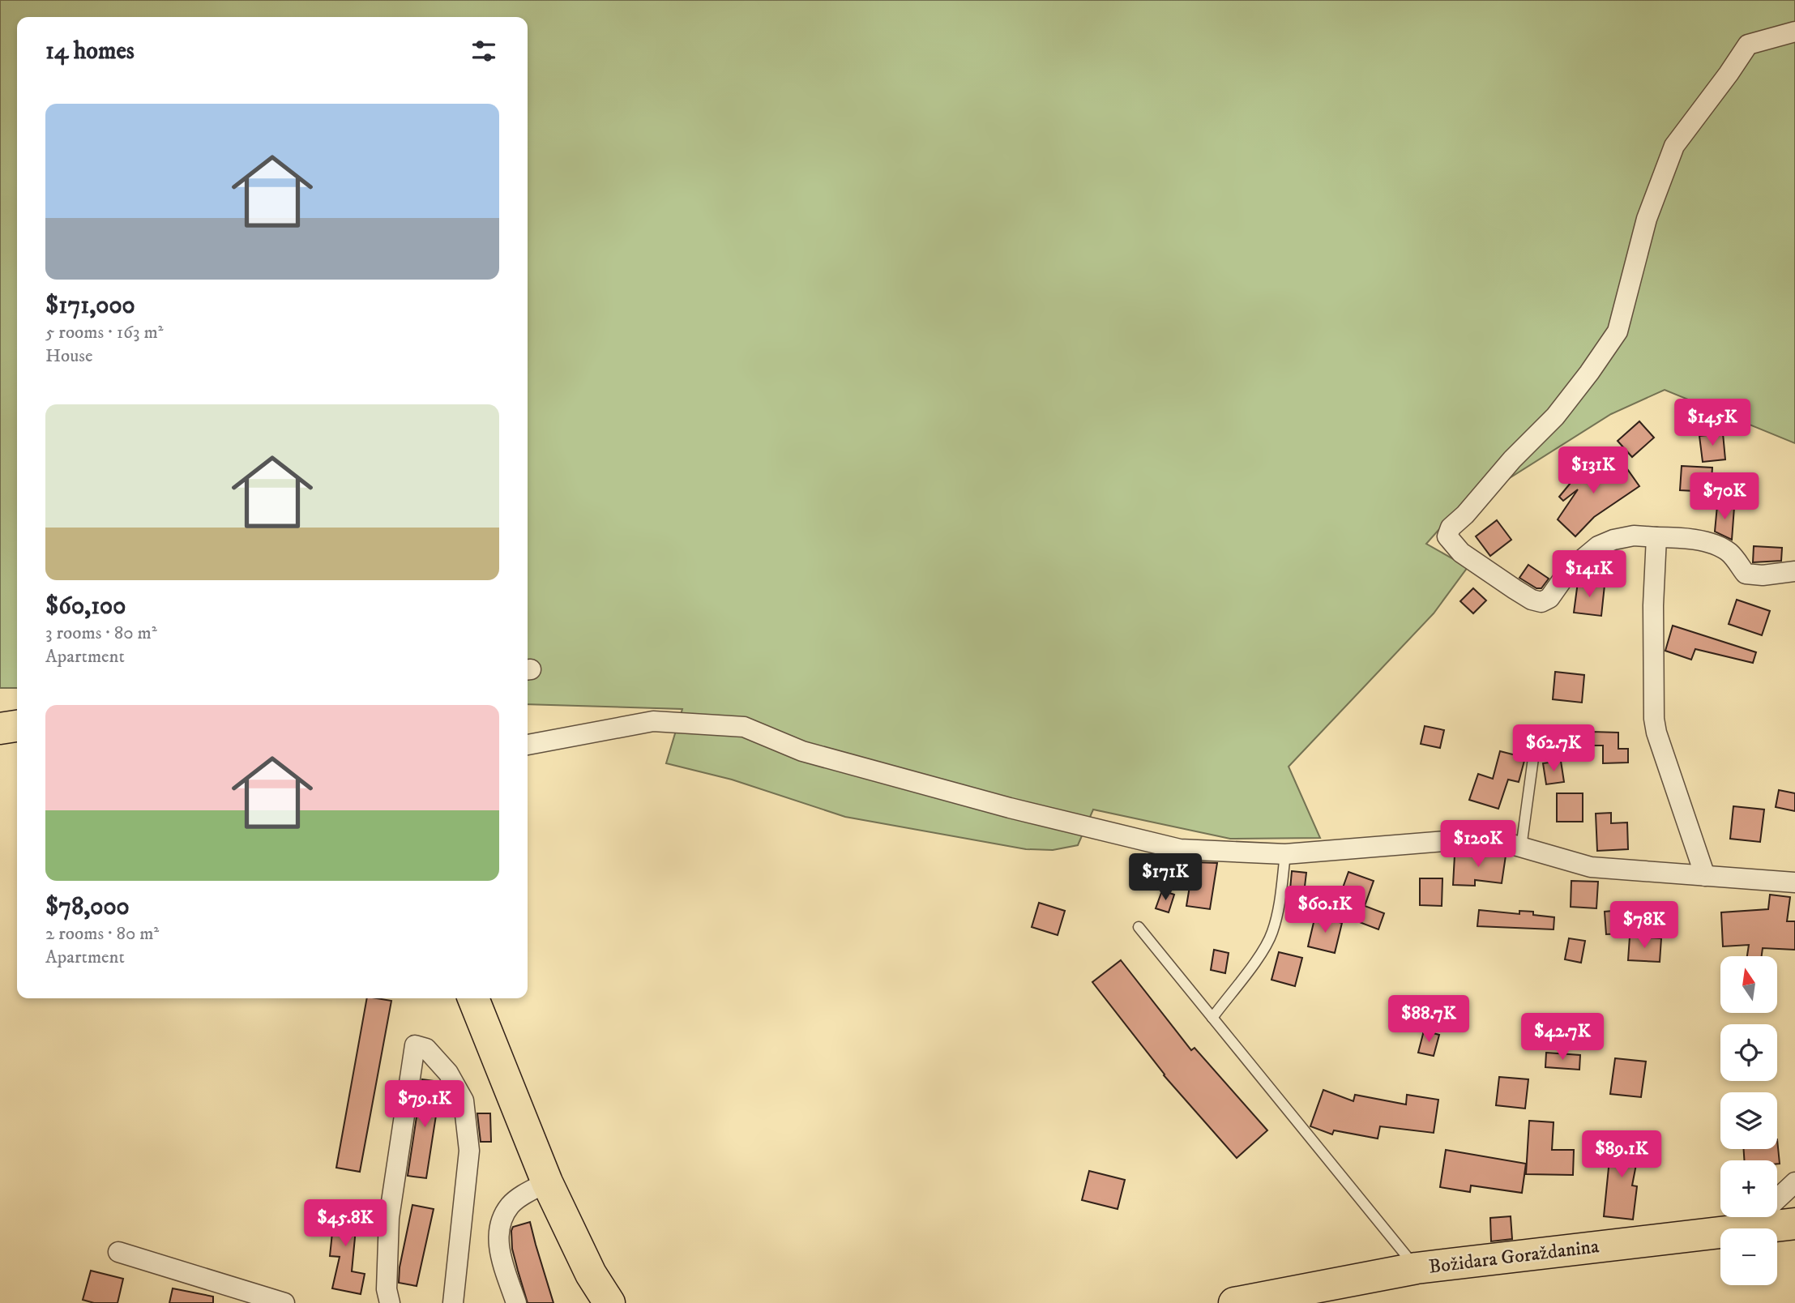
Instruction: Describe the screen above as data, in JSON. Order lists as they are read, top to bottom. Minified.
{"streets":{"main road":["Božidara Goraždanina"]},"north":"top","page":{"heading":"14 homes","list":[{"name":"$171,000","note":"5 rooms · 163 m² · House"},{"name":"$60,100","note":"3 rooms · 80 m² · Apartment"},{"name":"$78,000","note":"2 rooms · 80 m² · Apartment"}],"price":["$145K","$131K","$70K","$141K","$62.7K","$120K","$171K","$60.1K","$78K","$88.7K","$42.7K","$79.1K","$89.1K","$45.8K"],"map_buttons":["+","−"]}}
